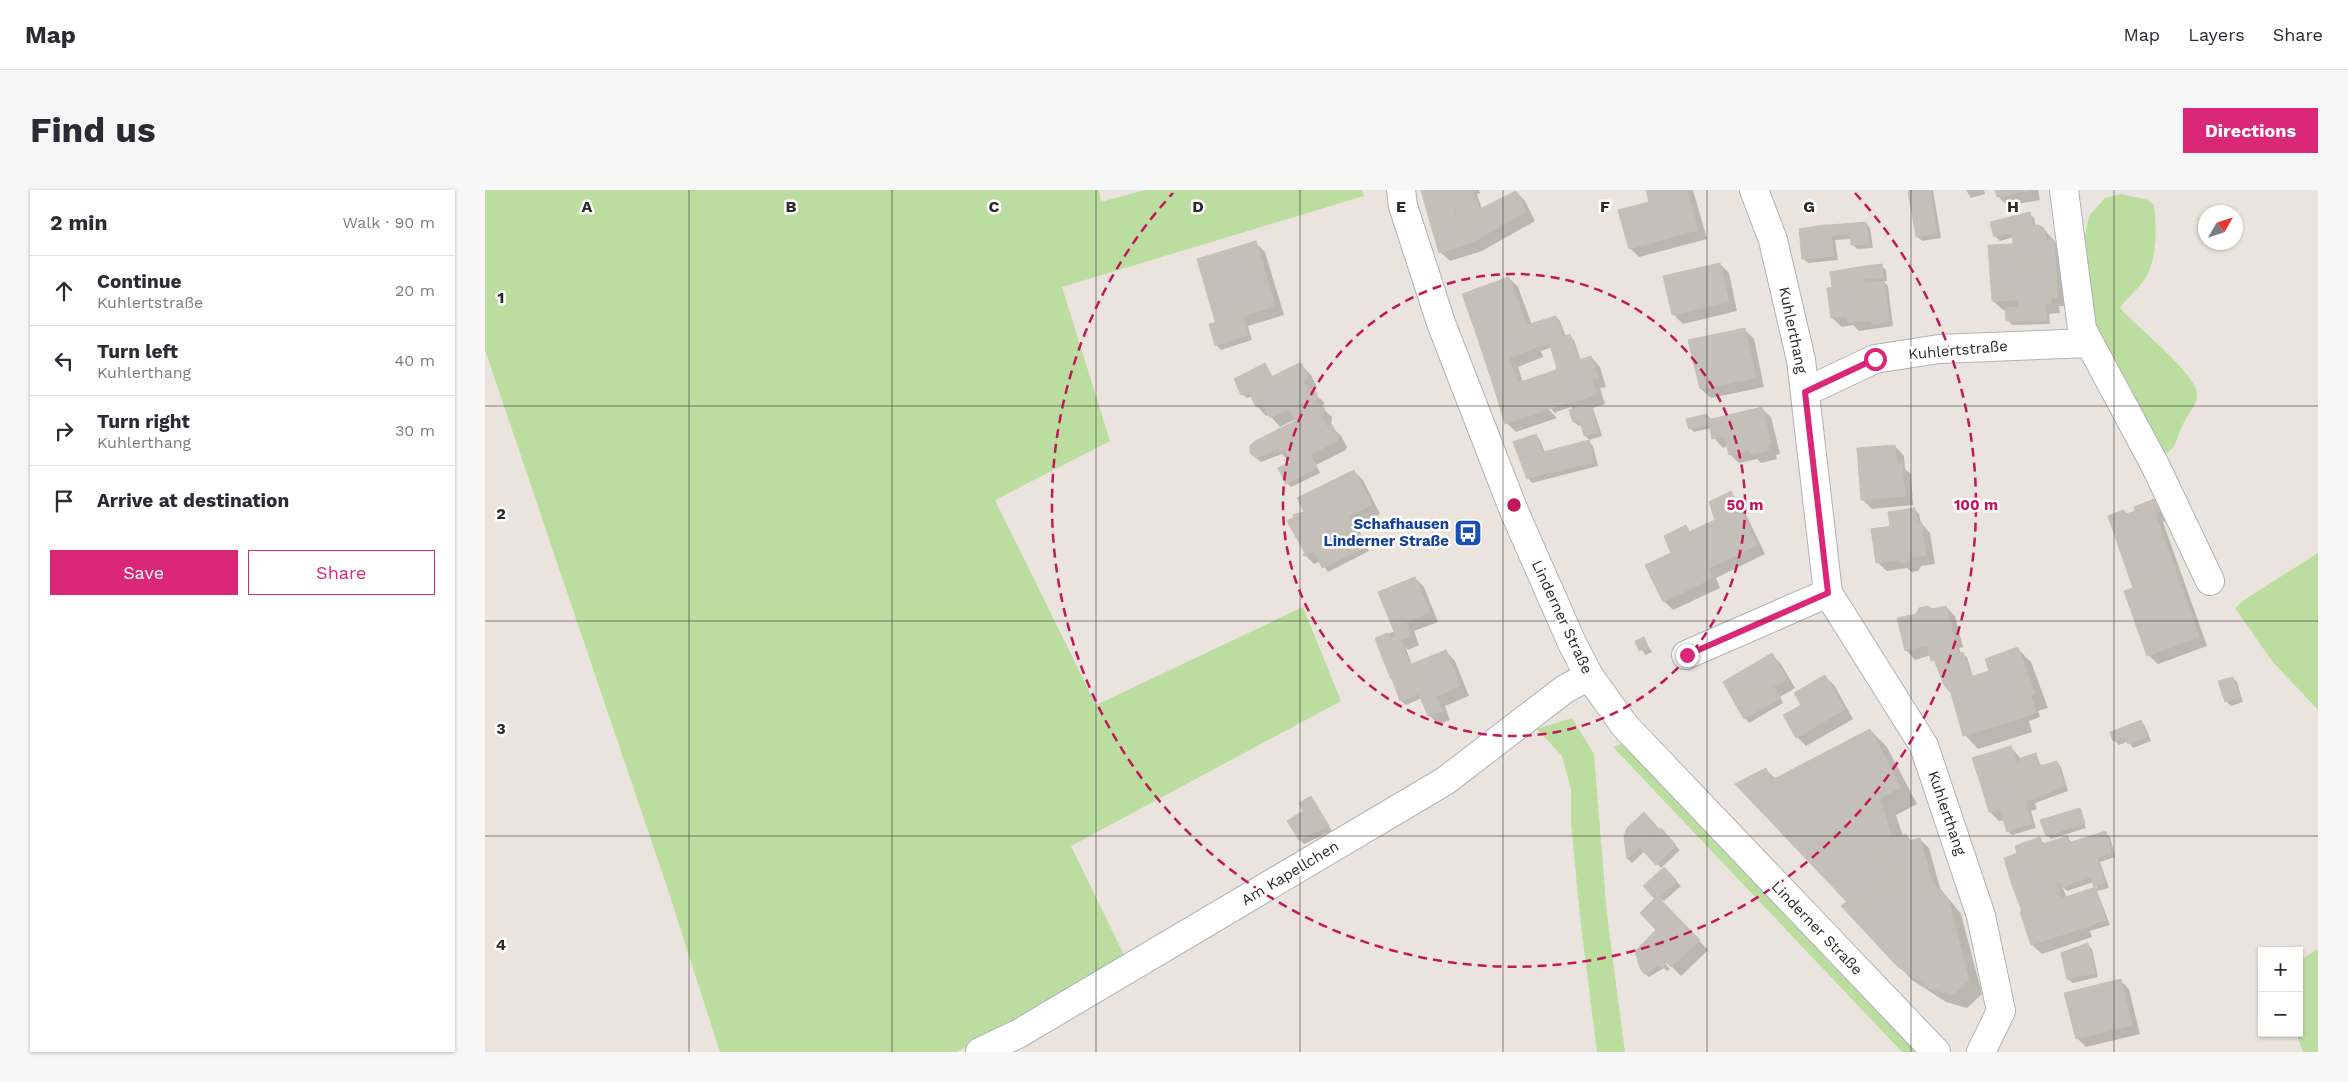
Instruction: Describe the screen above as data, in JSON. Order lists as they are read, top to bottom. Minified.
{"streets":{"street":["Kuhlerthang","Kuhlertstraße","Linderner Straße","Am Kapellchen"]},"crossings":[["Kuhlerthang","Kuhlertstraße"],["Linderner Straße","Am Kapellchen"]],"places":{"bus stop":["Schafhausen Linderner Straße"]},"north":"top right","page":{"header":"Map","nav":["Map","Layers","Share"],"buttons":["Directions",["Save","Share"]],"title":"Find us","heading":["2 min","Walk · 90 m"],"list":[["Continue","Kuhlertstraße","20 m"],["Turn left","Kuhlerthang","40 m"],["Turn right","Kuhlerthang","30 m"],"Arrive at destination"],"map_buttons":["+","−"]},"grid":{"columns":["A","B","C","D","E","F","G","H"],"rows":["1","2","3","4"]},"rings":["50 m","100 m"]}
